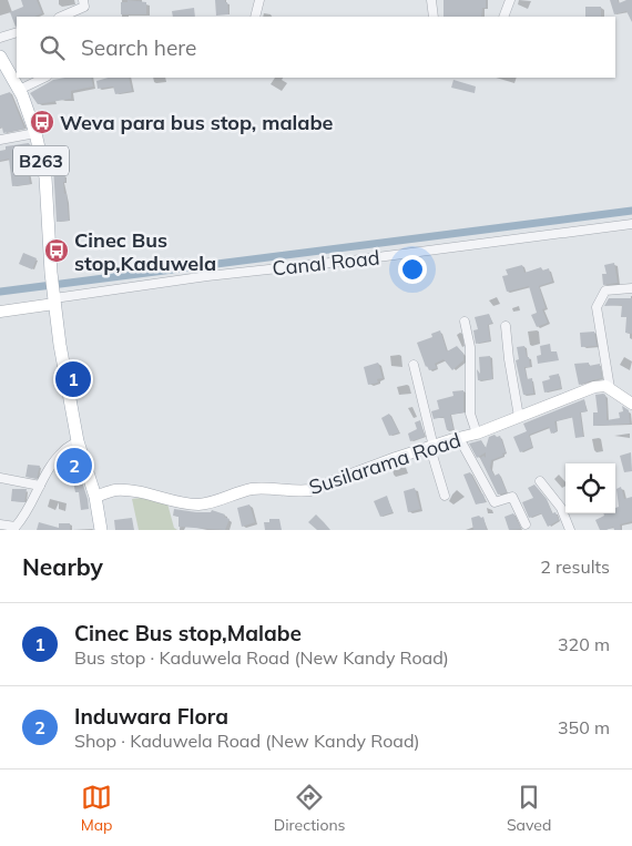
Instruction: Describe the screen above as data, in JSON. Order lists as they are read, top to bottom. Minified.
{"streets":{"main road":["B263"],"street":["Canal Road","Susilarama Road"]},"crossings":[["B263","Canal Road"],["B263","Susilarama Road"]],"places":{"bus stop":["Weva para bus stop, malabe","Cinec Bus stop,Kaduwela"]},"page":{"search":"Search here","pins":["1","2"],"heading":["Nearby","2 results"],"list":[{"mark":"1","name":"Cinec Bus stop,Malabe","note":"Bus stop · Kaduwela Road (New Kandy Road)","value":"320 m"},{"mark":"2","name":"Induwara Flora","note":"Shop · Kaduwela Road (New Kandy Road)","value":"350 m"}],"nav":["Map","Directions","Saved"]}}
